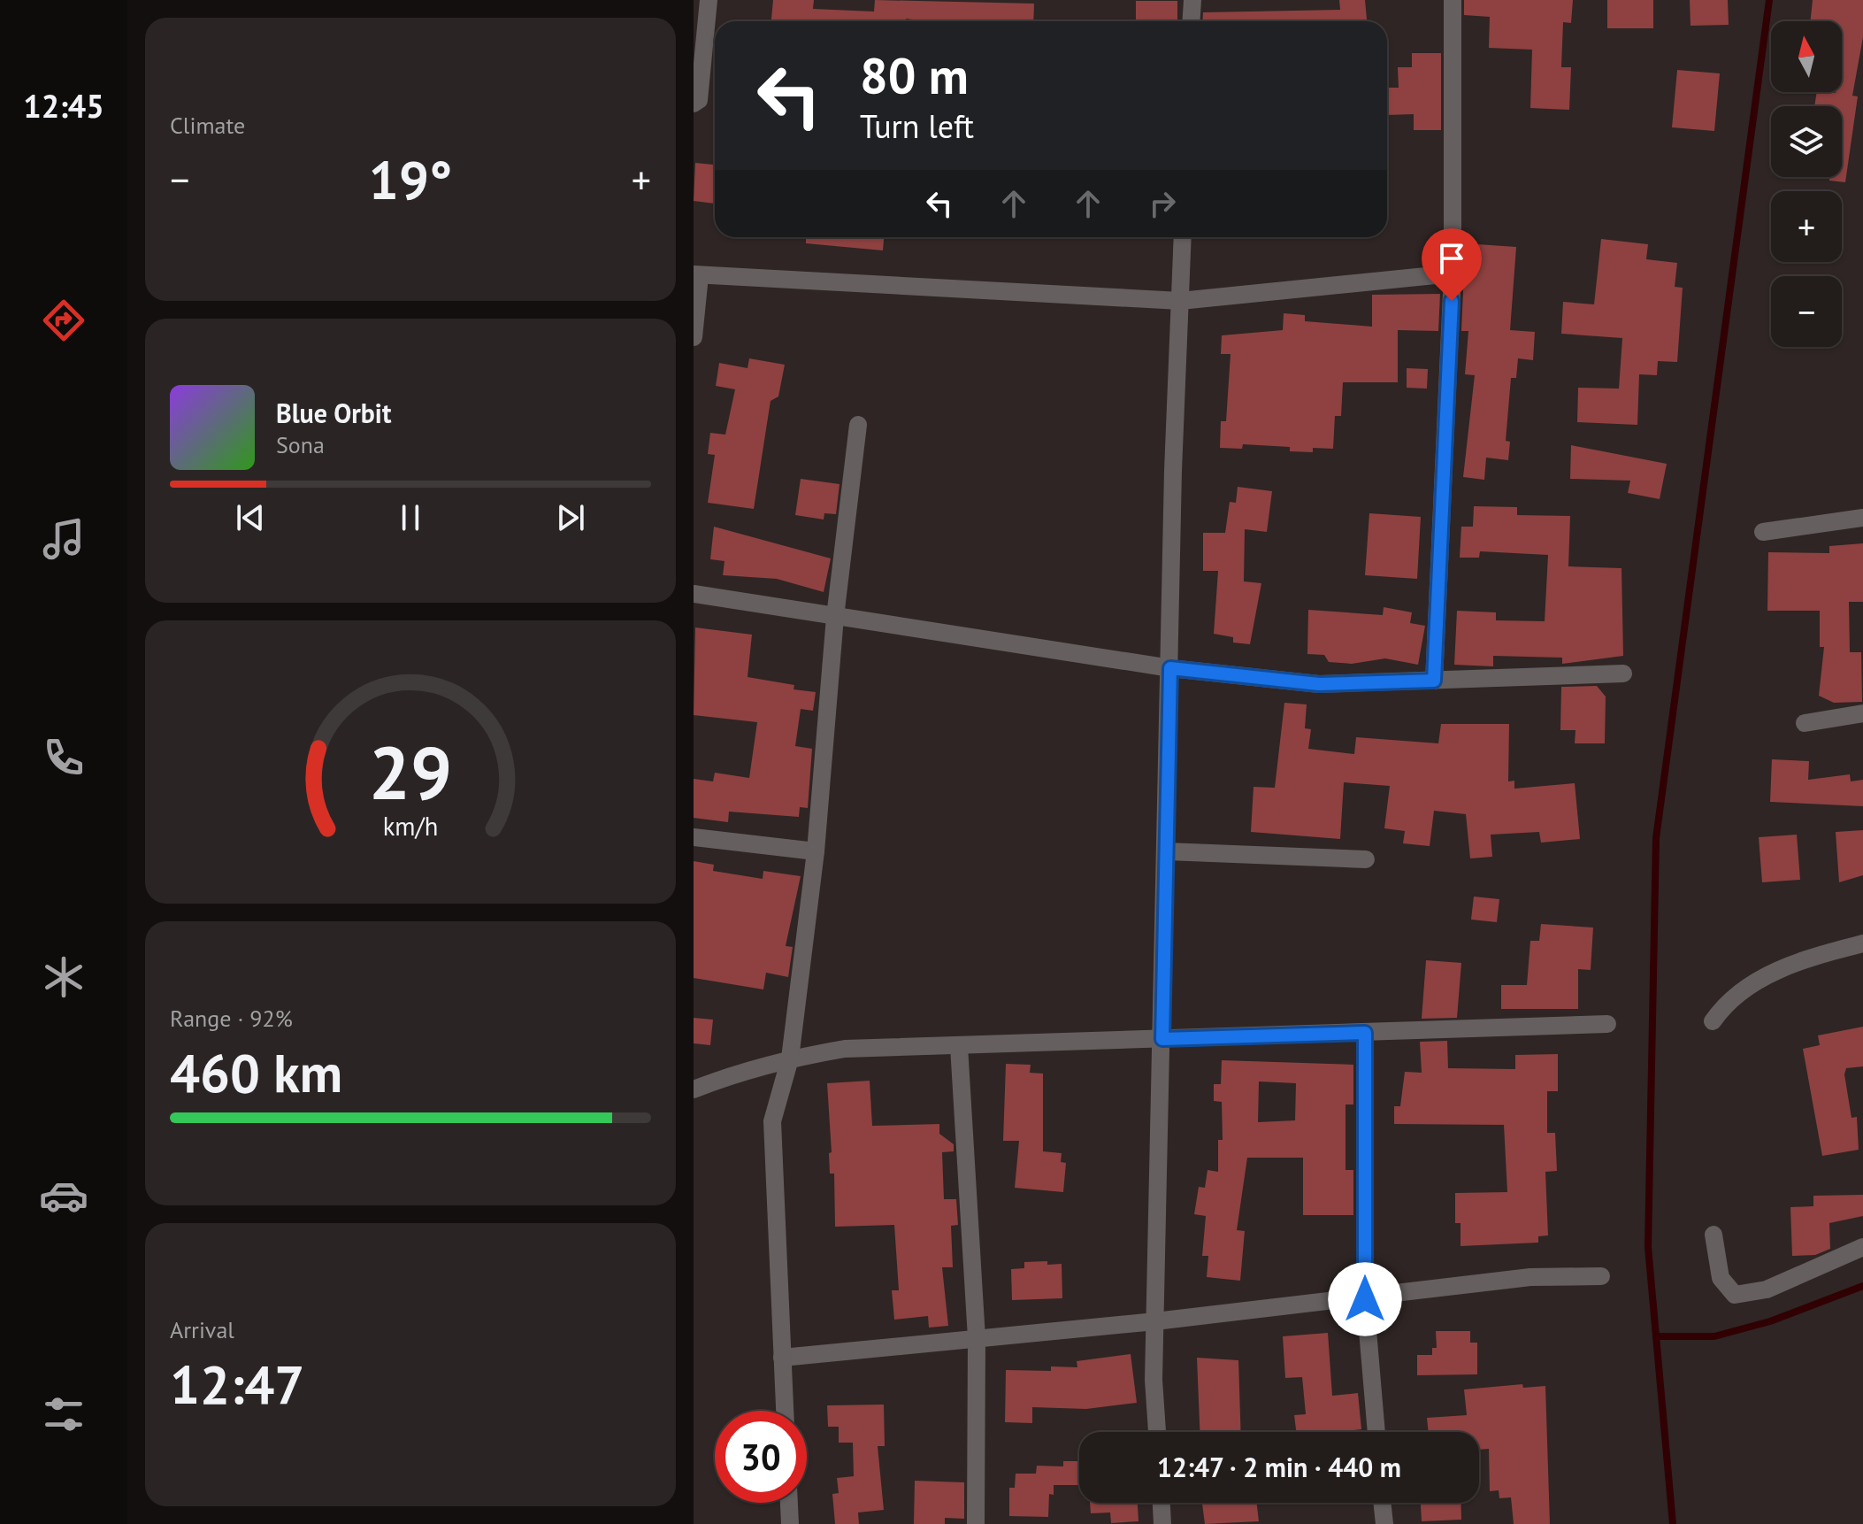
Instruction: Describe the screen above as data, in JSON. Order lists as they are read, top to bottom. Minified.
{"north":"top","page":{"tabs":"12:45","tile":["Climate",["Range · 92%","460 km"],["Arrival","12:47"]],"map_buttons":["+","−"],"turn":["80 m","Turn left"],"heat":["−","19°","+"],"song":["Blue Orbit","Sona"],"limit":"30","trip":"12:47 · 2 min · 440 m","gauge":["29","km/h"]}}
